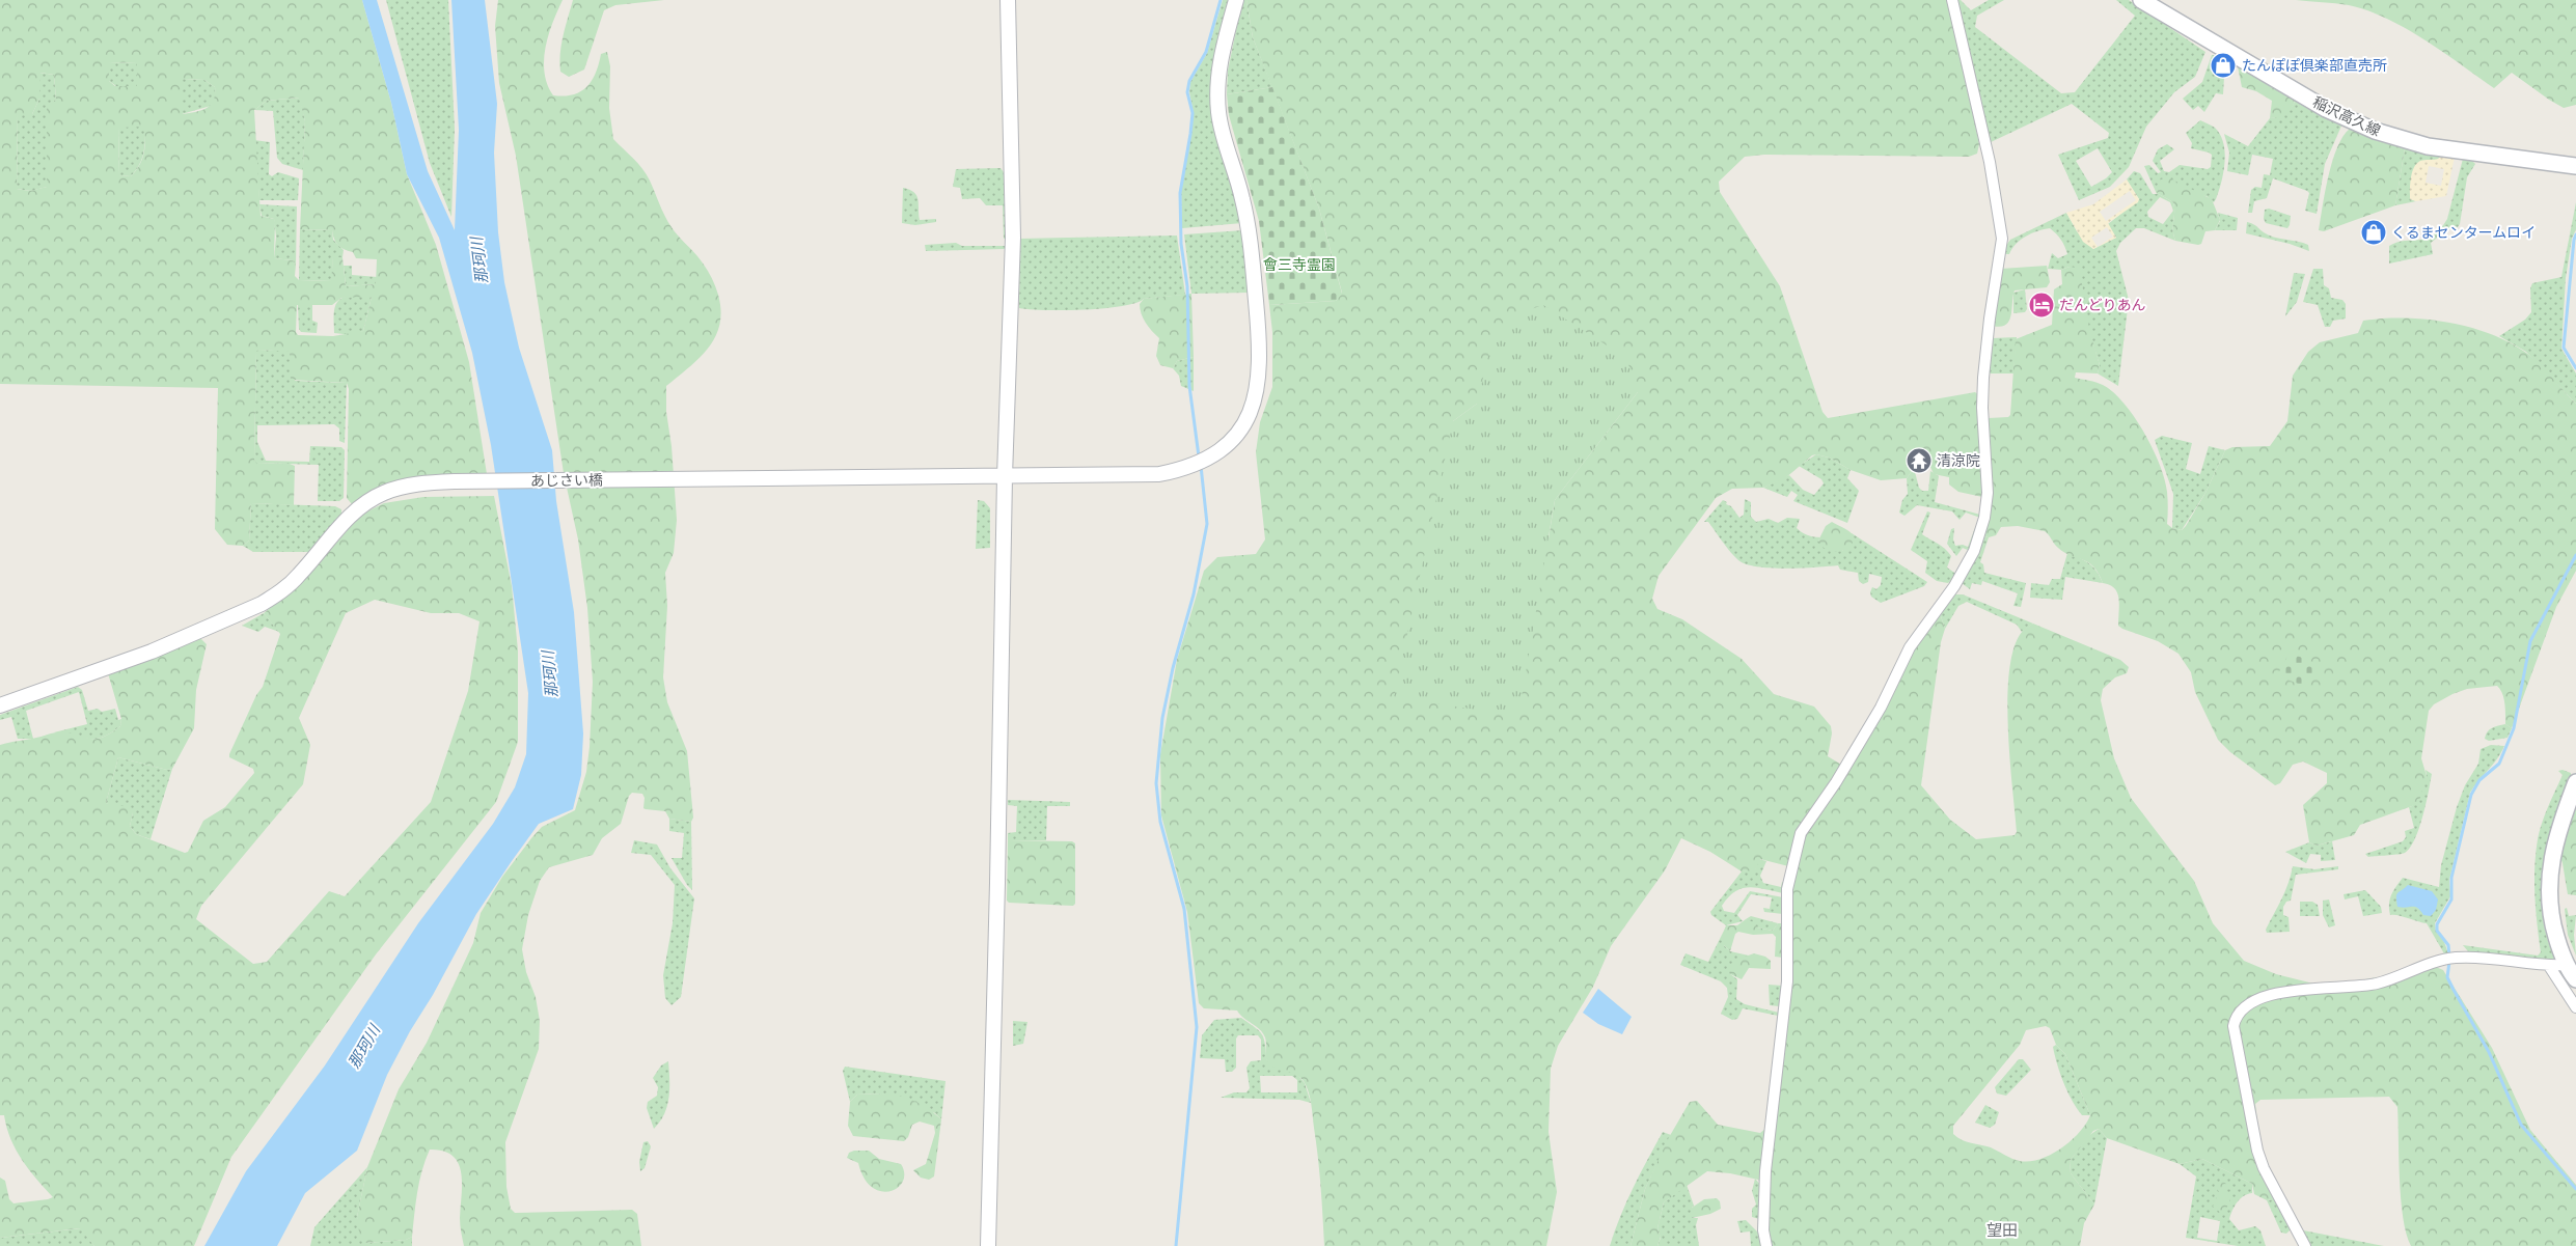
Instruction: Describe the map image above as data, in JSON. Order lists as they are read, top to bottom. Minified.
{"streets":{"main road":["稲沢高久線"],"street":["あじさい橋"]},"districts":["望田"],"water":["那珂川"],"parks":["會三寺霊園"],"places":{"shop":["たんぽぽ倶楽部直売所","くるまセンタームロイ"],"hotel":["だんどりあん"],"temple":["清涼院"]}}
